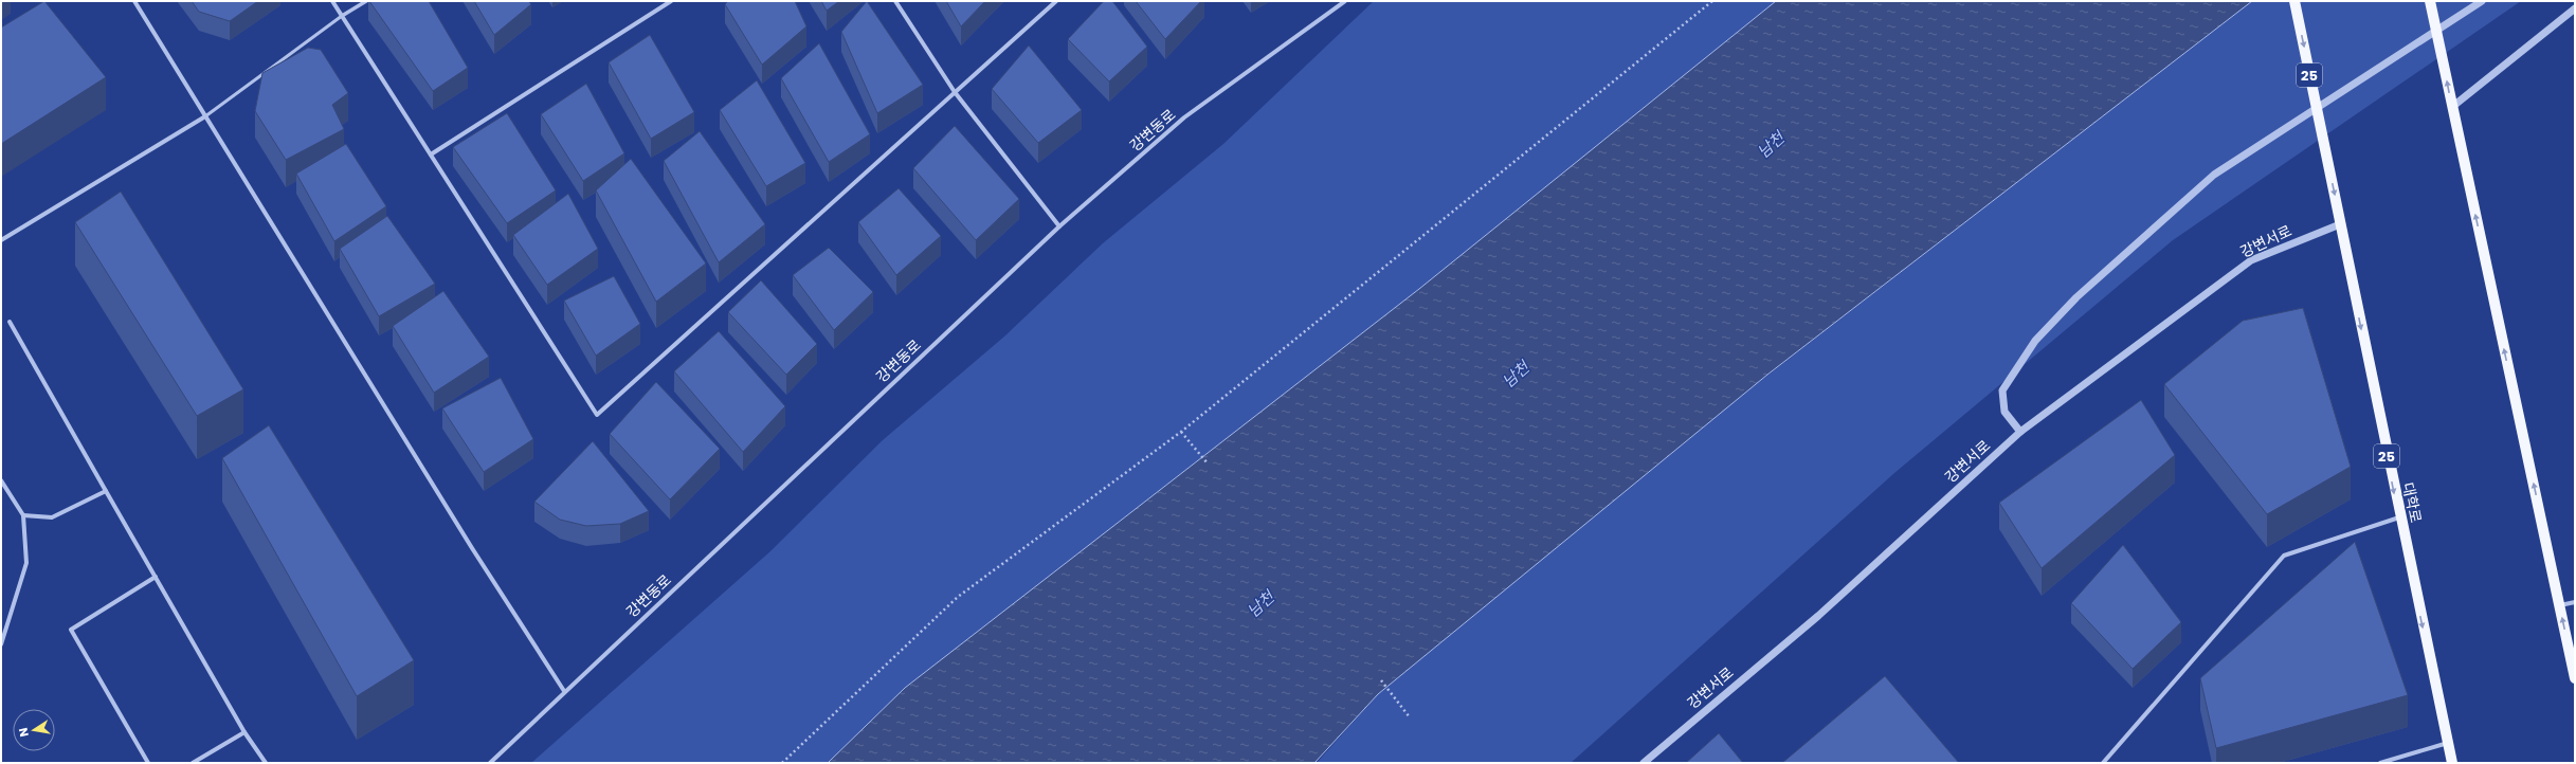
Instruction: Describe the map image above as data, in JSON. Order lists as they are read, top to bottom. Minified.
{"streets":{"main road":["25","대학로"],"street":["강변동로","강변서로"]},"crossings":[["강변서로","대학로"]],"one_way":["대학로"],"water":["남천"],"north":"left"}
